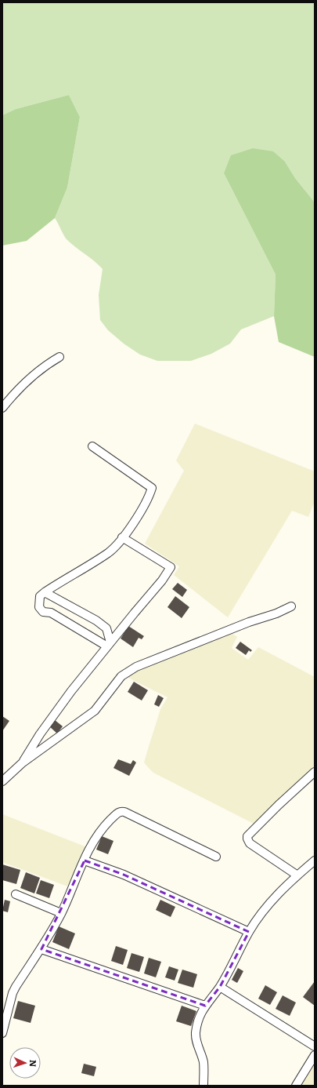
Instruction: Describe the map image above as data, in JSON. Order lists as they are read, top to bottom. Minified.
{"north":"right"}
